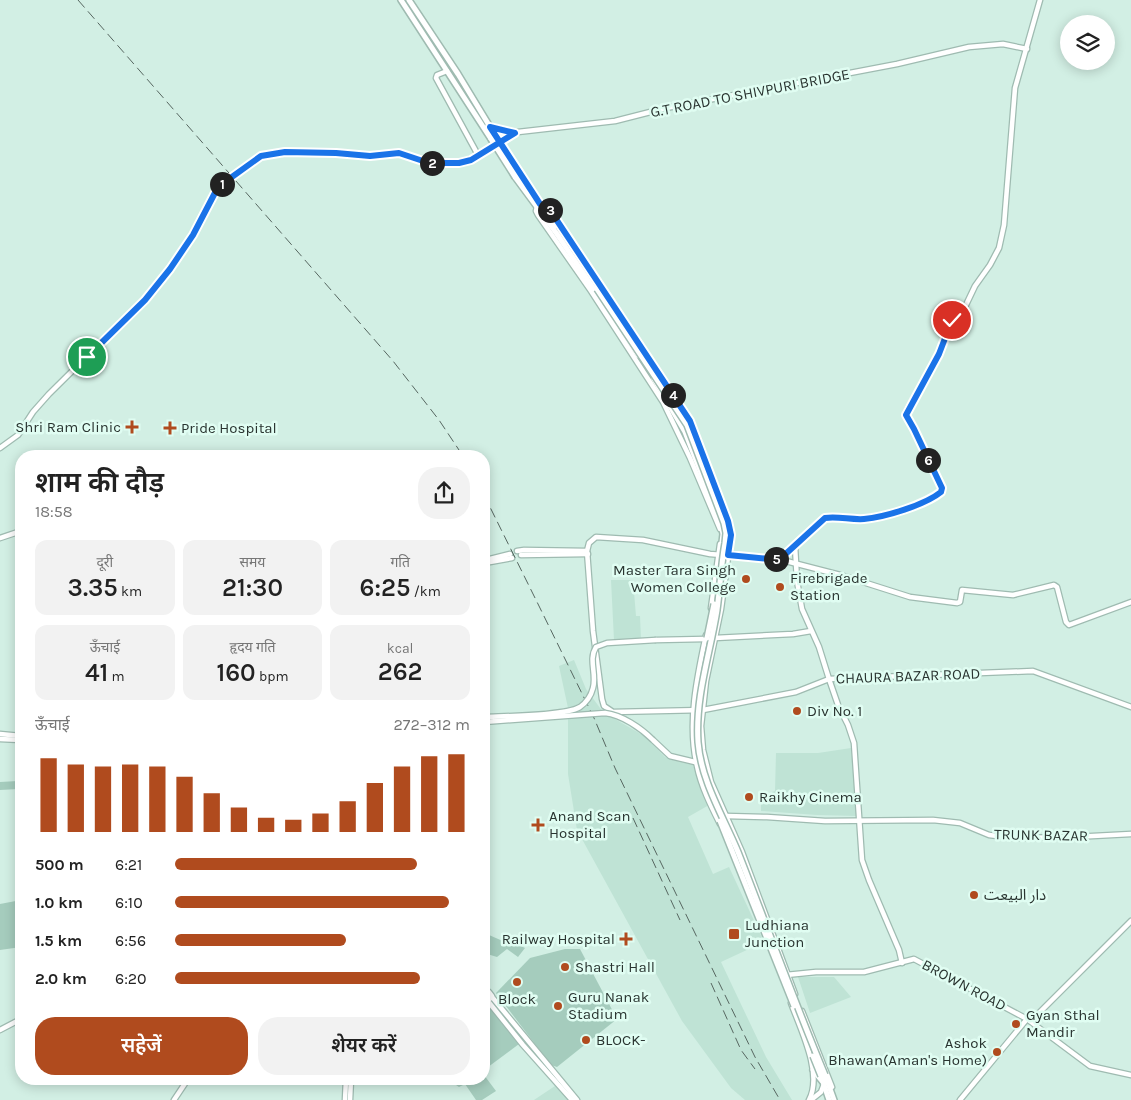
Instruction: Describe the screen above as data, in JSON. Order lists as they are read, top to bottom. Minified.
{"streets":{"street":["G.T ROAD TO SHIVPURI BRIDGE","CHAURA BAZAR ROAD","TRUNK BAZAR","BROWN ROAD"]},"places":{"health":["Shri Ram Clinic","Pride Hospital","Anand Scan Hospital","Railway Hospital"],"other":["Master Tara Singh Women College","Firebrigade Station","Div No. 1","Raikhy Cinema","دار البیعت","Shastri Hall","Block","Guru Nanak Stadium","Gyan Sthal Mandir","BLOCK-","Ashok Bhawan(Aman's Home)"],"transit":["Ludhiana Junction"]},"page":{"pins":["2","1","3","4","6","5"],"heading":["शाम की दौड़","18:58"],"stats":[["दूरी","3.35 km"],["समय","21:30"],["गति","6:25 /km"],["ऊँचाई","41 m"],["हृदय गति","160 bpm"],["kcal","262"]],"chart":["ऊँचाई","272–312 m"],"list":[{"name":"500 m","note":"6:21"},{"name":"1.0 km","note":"6:10"},{"name":"1.5 km","note":"6:56"},{"name":"2.0 km","note":"6:20"}],"buttons":["सहेजें","शेयर करें"]}}
